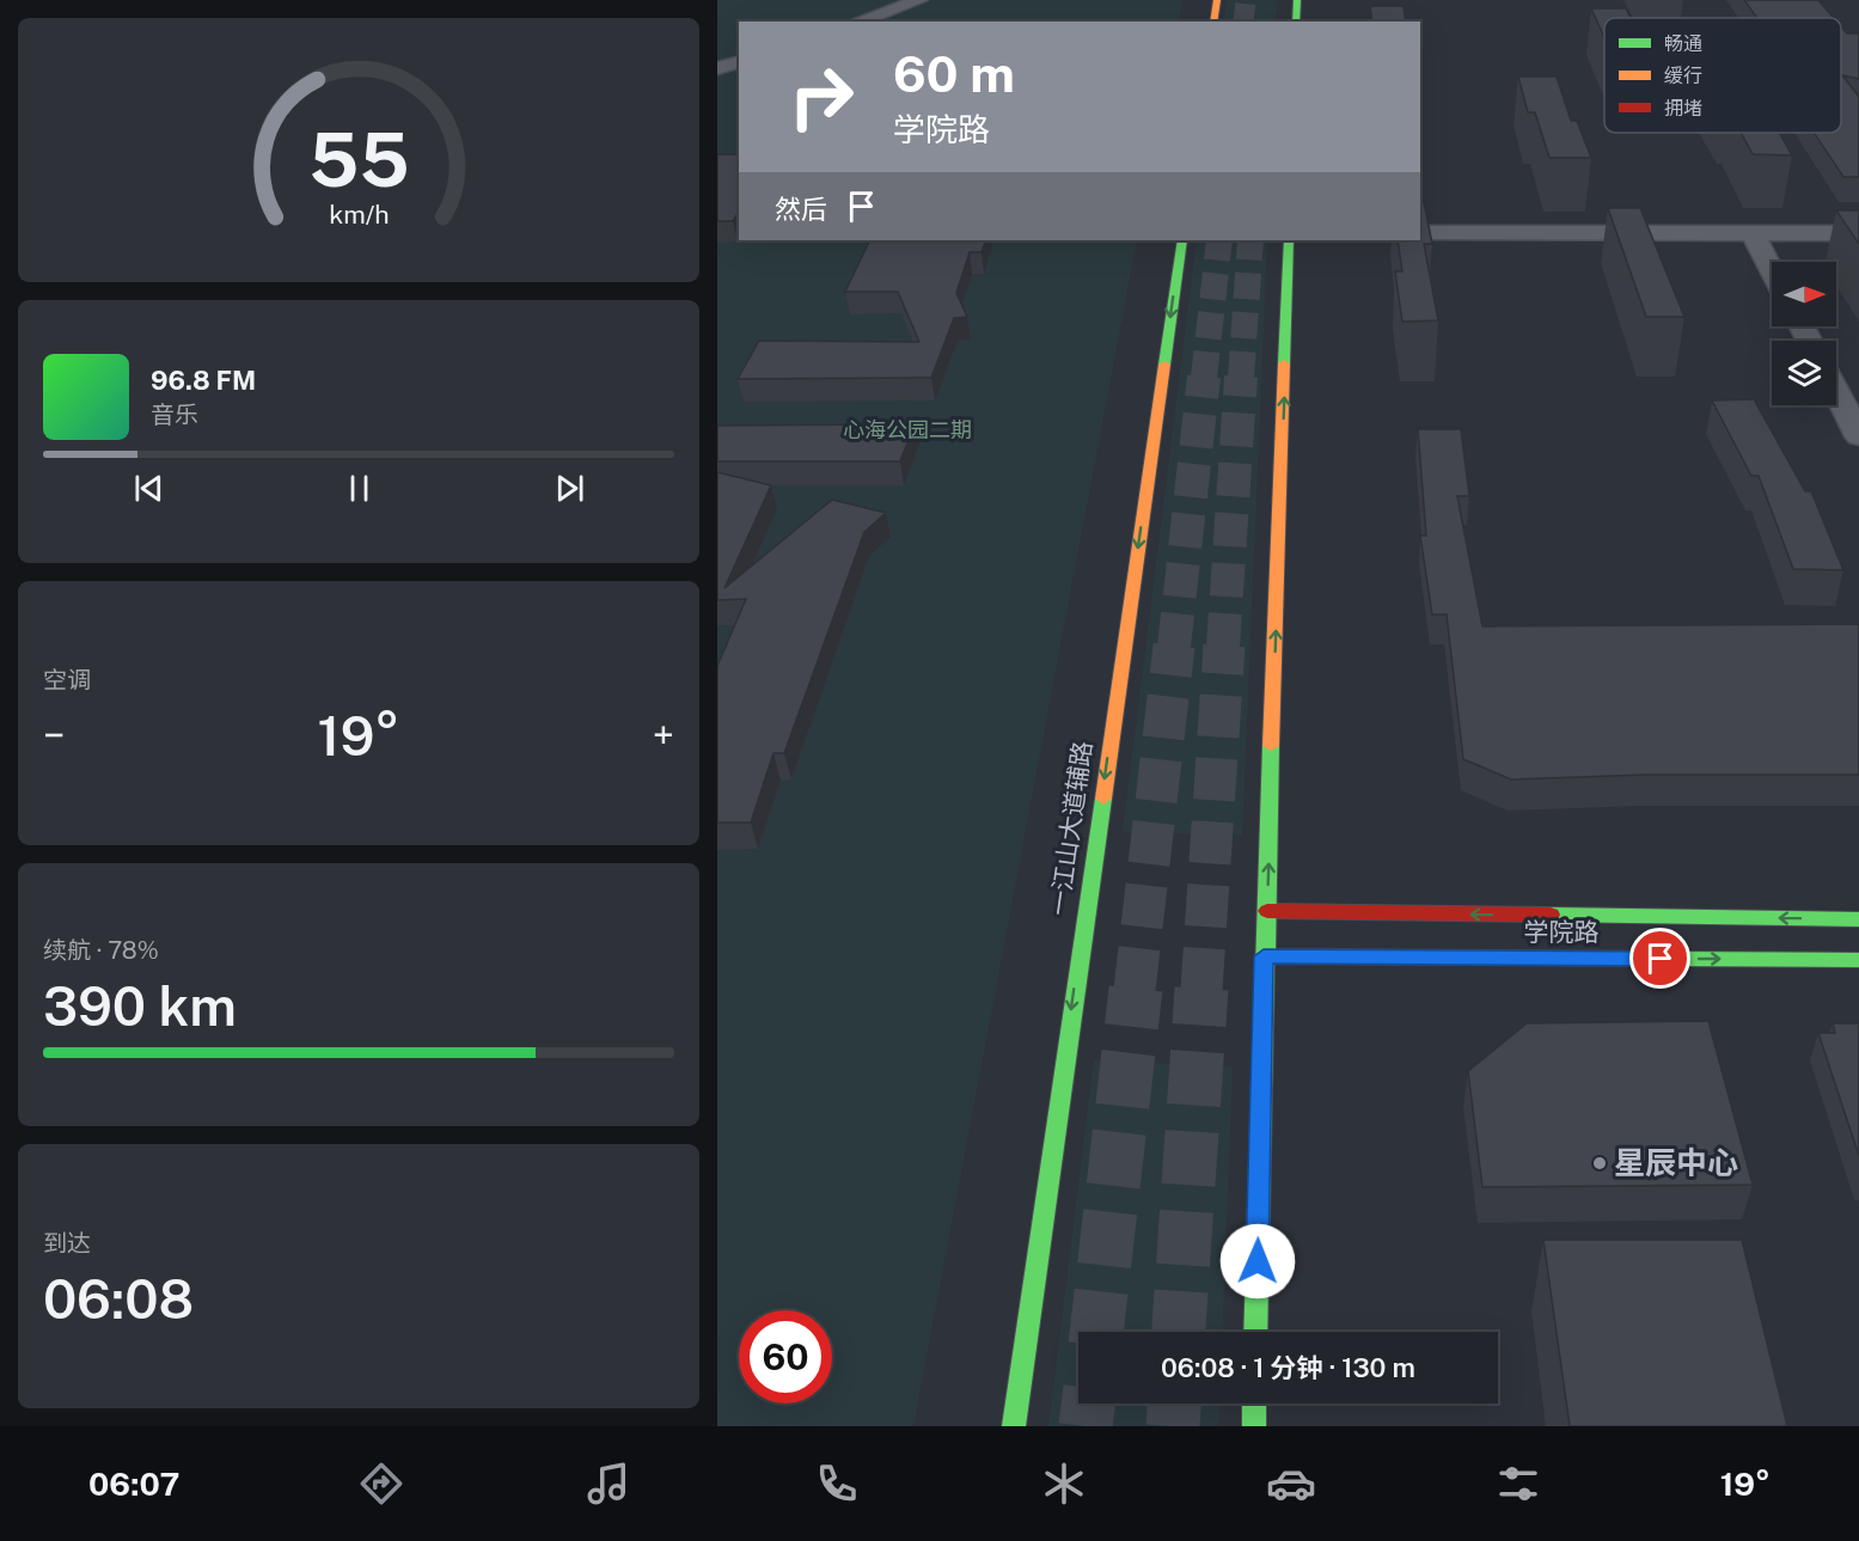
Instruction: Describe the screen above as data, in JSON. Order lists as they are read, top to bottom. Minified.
{"streets":{"main road":["一江山大道辅路","学院路"]},"one_way":["一江山大道辅路"],"parks":["心海公园二期"],"places":["星辰中心"],"legend":["畅通","缓行","拥堵"],"north":"right","page":{"turn":["60 m","学院路"],"then":"然后","song":["96.8 FM","音乐"],"tile":["空调",["续航 · 78%","390 km"],["到达","06:08"]],"heat":["−","19°","+"],"limit":"60","trip":"06:08 · 1 分钟 · 130 m","tabs":["06:07","19°"],"gauge":["55","km/h"]}}
